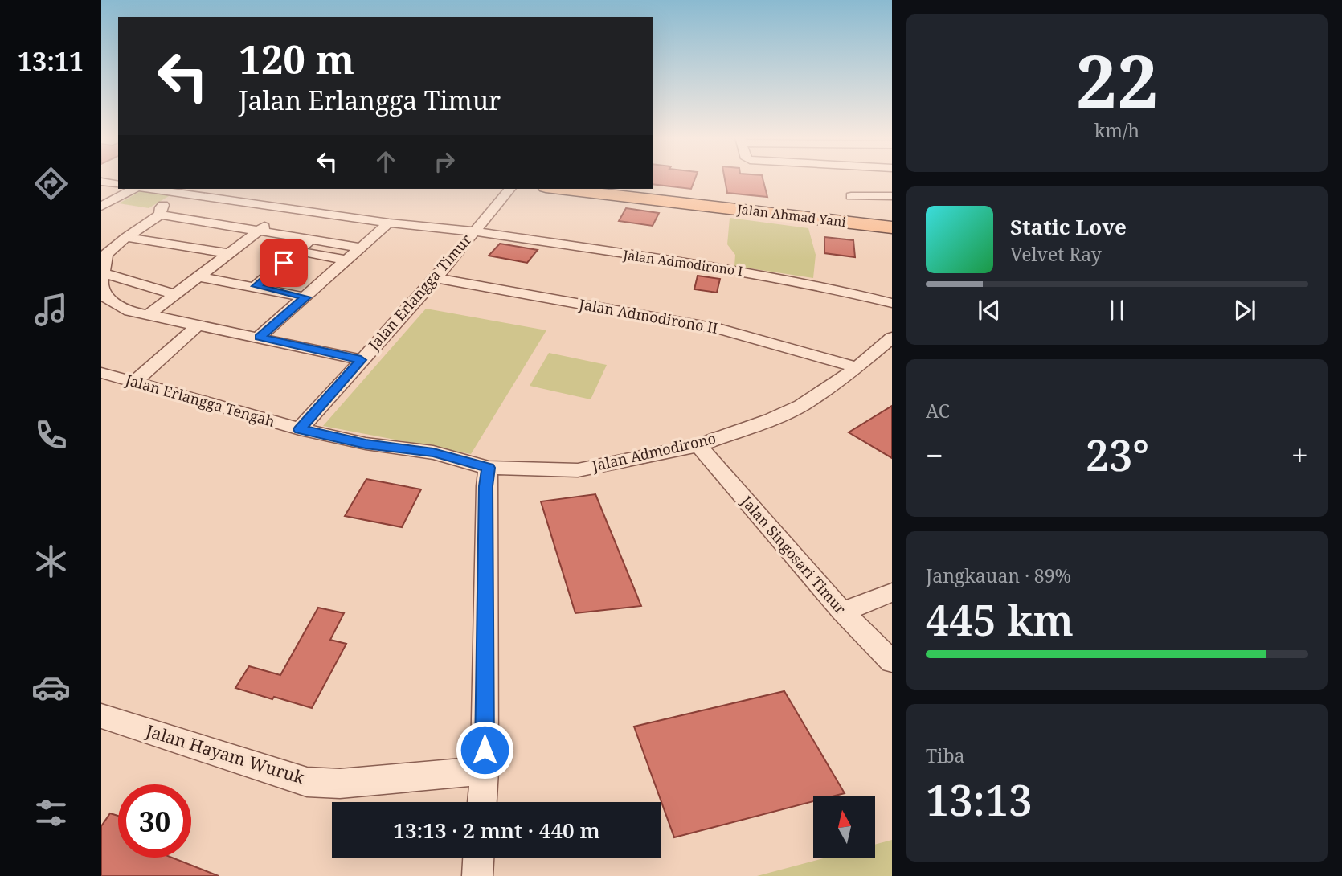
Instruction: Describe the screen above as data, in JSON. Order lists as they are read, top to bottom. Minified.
{"streets":{"main road":["Jalan Ahmad Yani"],"street":["Jalan Admodirono I","Jalan Erlangga Timur","Jalan Admodirono II","Jalan Erlangga Tengah","Jalan Admodirono","Jalan Singosari Timur","Jalan Hayam Wuruk"]},"crossings":[["Jalan Admodirono I","Jalan Erlangga Timur"],["Jalan Erlangga Timur","Jalan Admodirono II"],["Jalan Erlangga Timur","Jalan Erlangga Tengah"],["Jalan Admodirono II","Jalan Admodirono"],["Jalan Admodirono","Jalan Singosari Timur"]],"north":"top","page":{"tabs":"13:11","tile":[["22","km/h"],"AC",["Jangkauan · 89%","445 km"],["Tiba","13:13"]],"turn":["120 m","Jalan Erlangga Timur"],"song":["Static Love","Velvet Ray"],"heat":["−","23°","+"],"limit":"30","trip":"13:13 · 2 mnt · 440 m"}}
